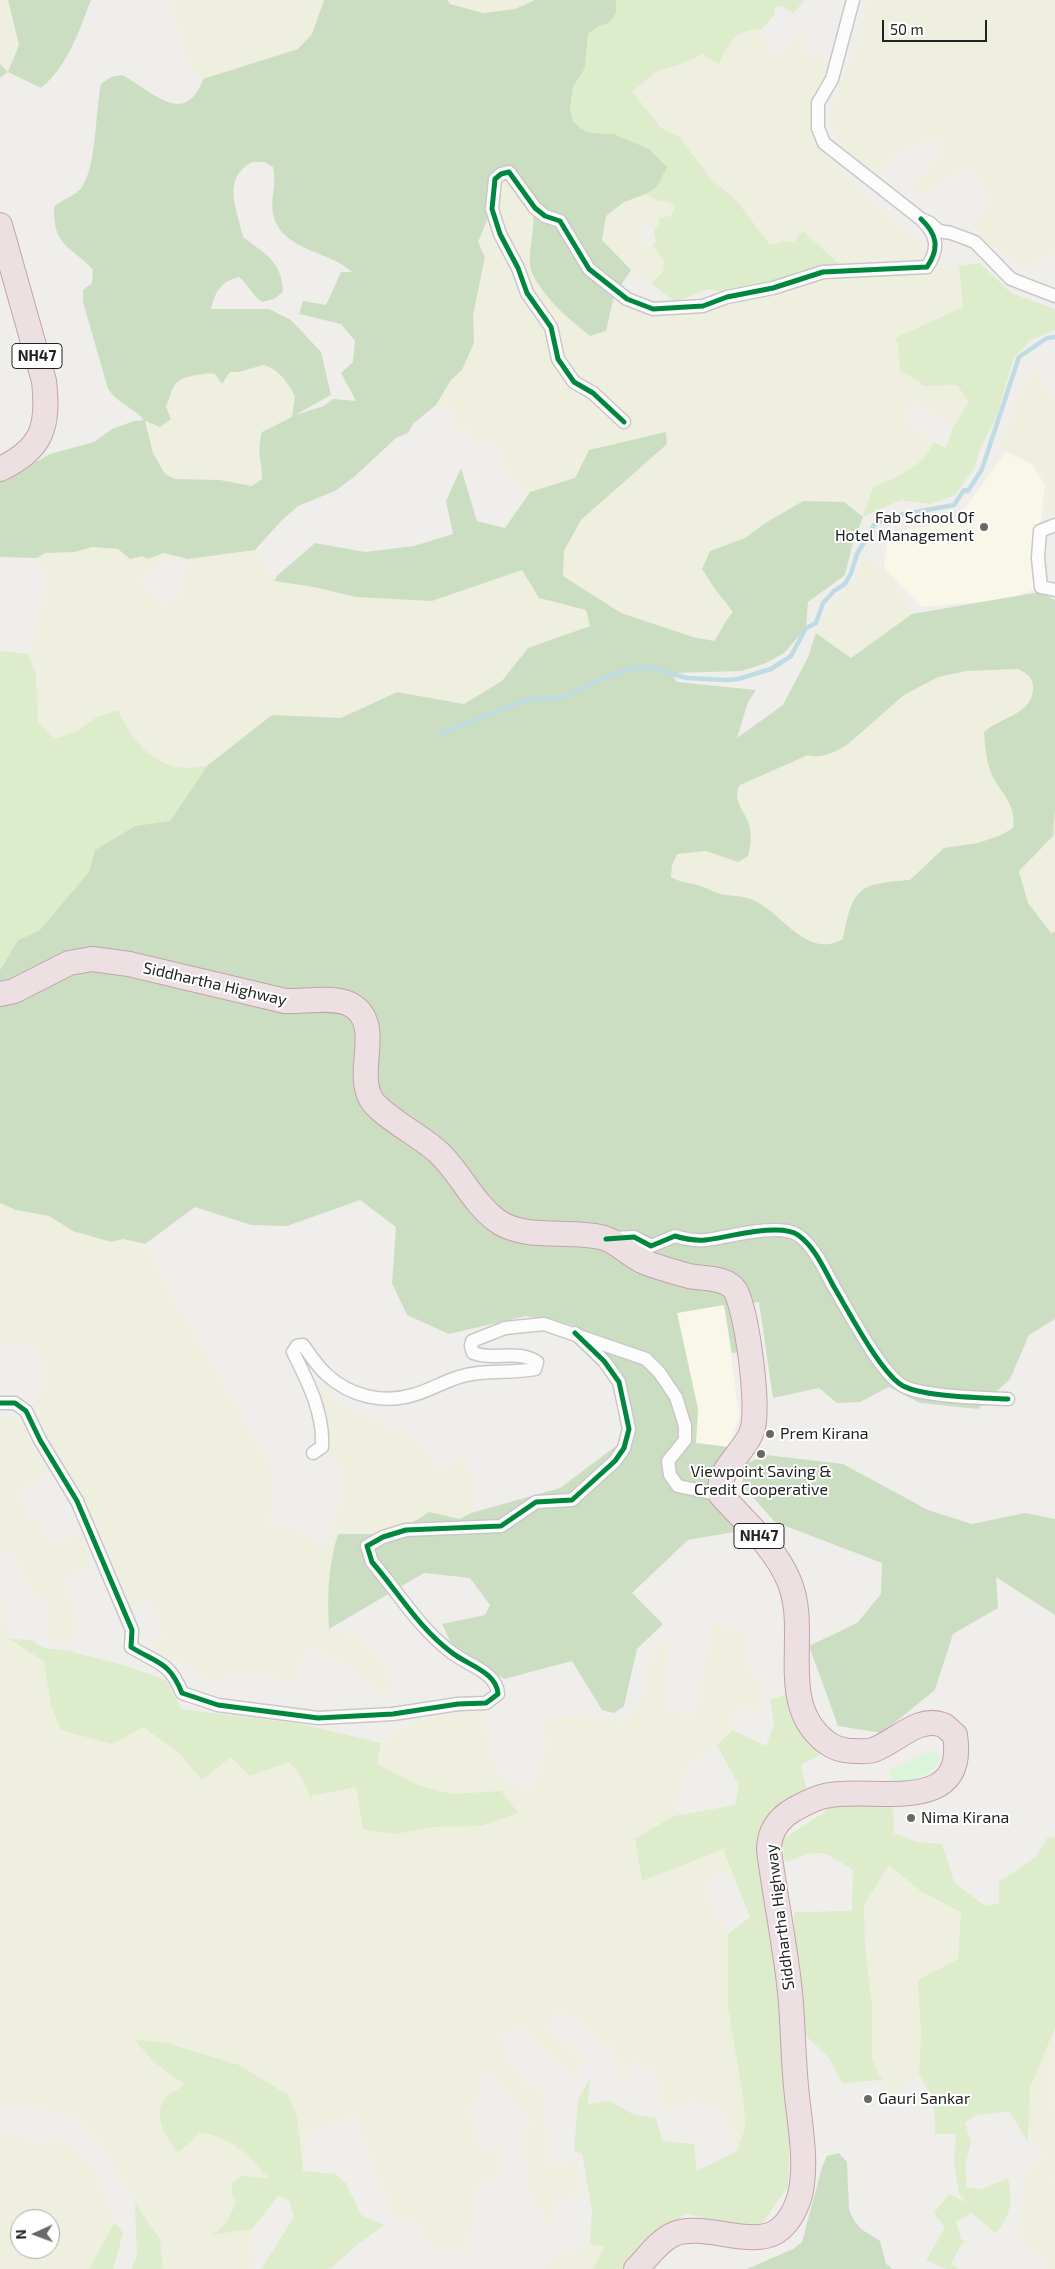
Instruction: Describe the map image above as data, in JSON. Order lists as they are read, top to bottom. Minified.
{"streets":{"highway":["NH47","Siddhartha Highway"]},"places":["Fab School Of Hotel Management","Prem Kirana","Viewpoint Saving & Credit Cooperative","Nima Kirana","Gauri Sankar"],"scale_bar":"50 m","north":"left"}
